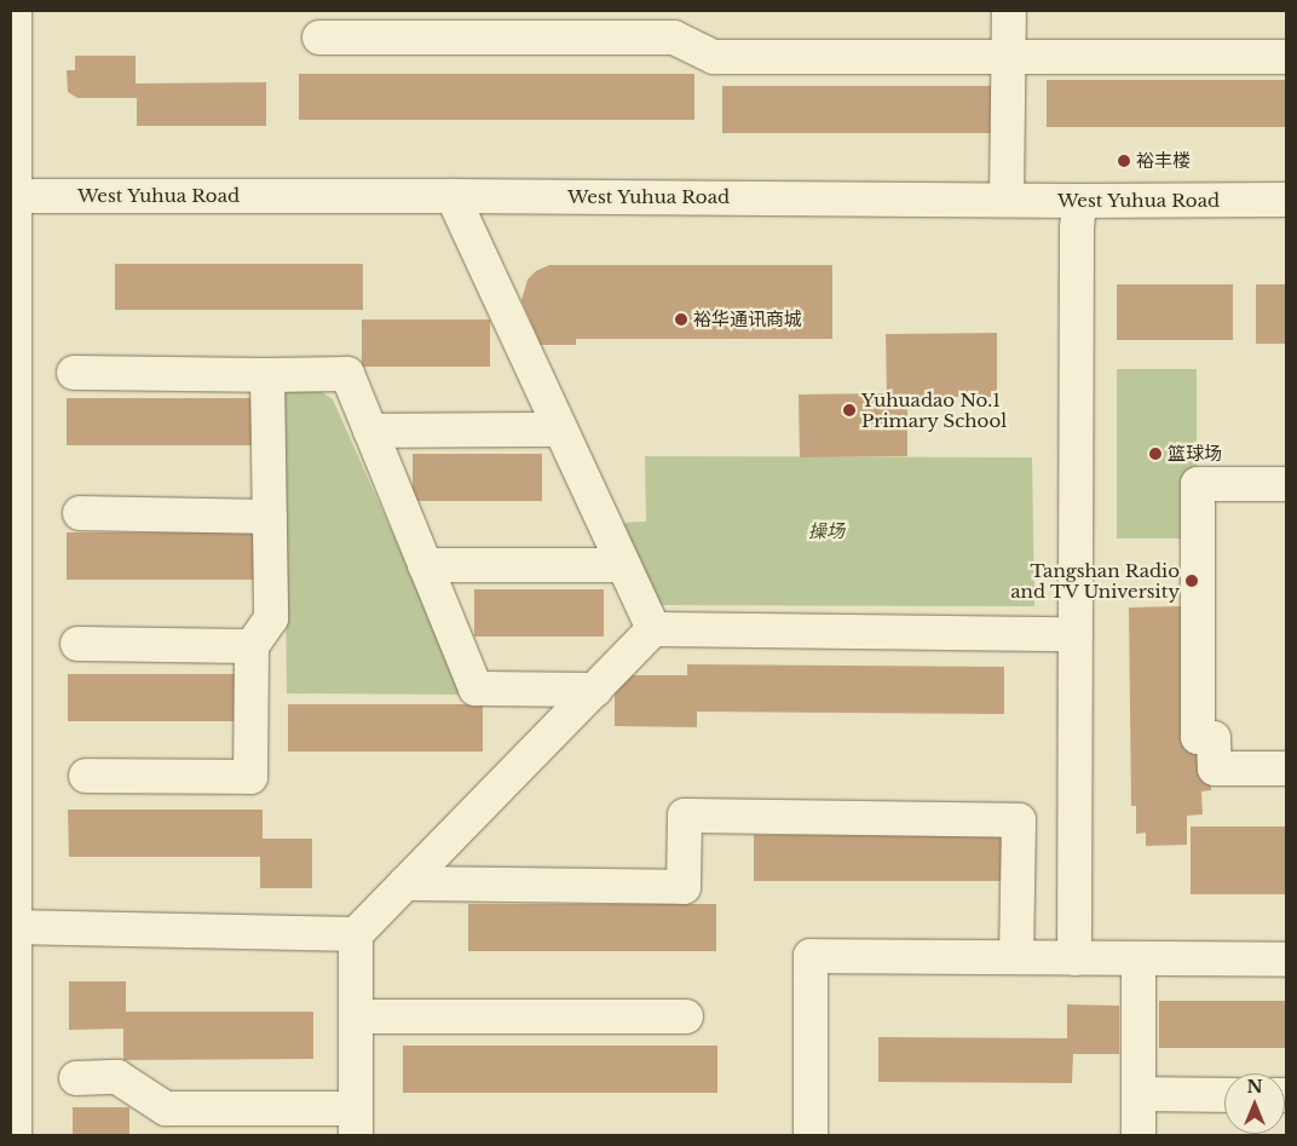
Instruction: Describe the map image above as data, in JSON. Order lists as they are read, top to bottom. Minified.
{"streets":{"street":["West Yuhua Road"]},"parks":["操场"],"places":["裕丰楼","裕华通讯商城","Yuhuadao No.1 Primary School","篮球场","Tangshan Radio and TV University"],"north":"top"}
